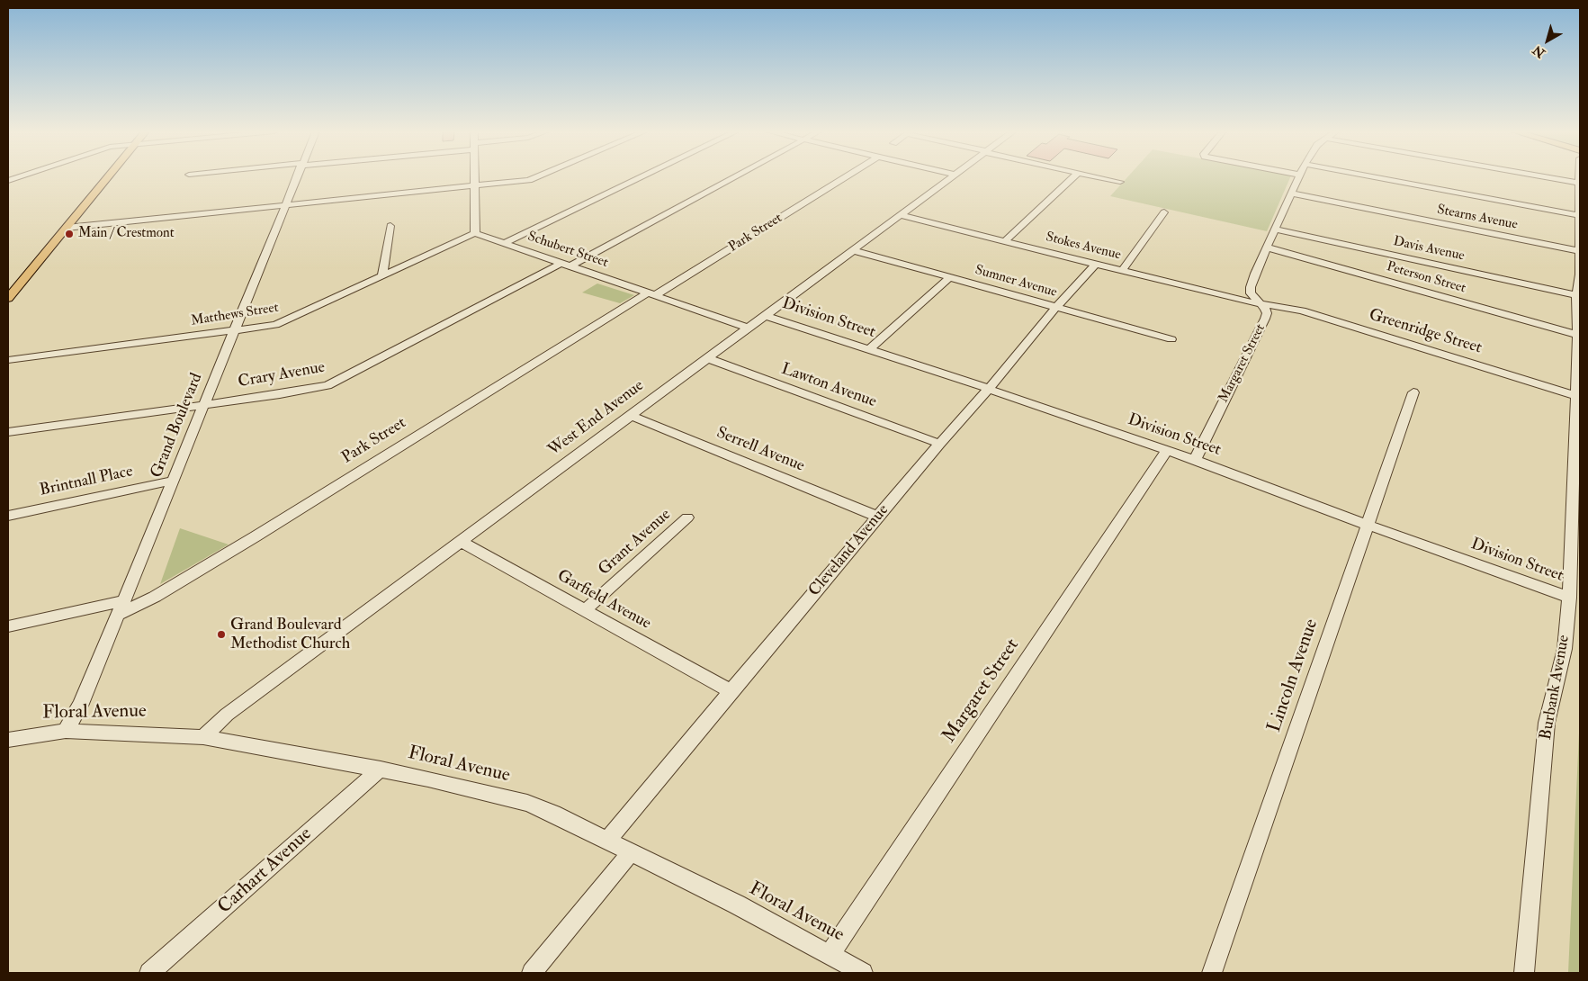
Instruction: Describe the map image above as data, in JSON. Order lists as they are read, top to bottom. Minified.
{"streets":{"street":["Stearns Avenue","Park Street","Stokes Avenue","Davis Avenue","Schubert Street","Peterson Street","Sumner Avenue","Matthews Street","Division Street","Greenridge Street","Margaret Street","Crary Avenue","Lawton Avenue","West End Avenue","Grand Boulevard","Serrell Avenue","Brintnall Place","Grant Avenue","Cleveland Avenue","Garfield Avenue","Lincoln Avenue","Burbank Avenue","Floral Avenue","Carhart Avenue"]},"crossings":[["Stearns Avenue","Margaret Street"],["Stearns Avenue","Burbank Avenue"],["Park Street","Schubert Street"],["Park Street","Grand Boulevard"],["Stokes Avenue","Greenridge Street"],["Stokes Avenue","Margaret Street"],["Stokes Avenue","West End Avenue"],["Stokes Avenue","Cleveland Avenue"],["Davis Avenue","Margaret Street"],["Davis Avenue","Burbank Avenue"],["Schubert Street","Matthews Street"],["Schubert Street","Crary Avenue"],["Schubert Street","West End Avenue"],["Peterson Street","Margaret Street"],["Peterson Street","Burbank Avenue"],["Sumner Avenue","West End Avenue"],["Sumner Avenue","Cleveland Avenue"],["Matthews Street","Grand Boulevard"],["Division Street","Margaret Street"],["Division Street","West End Avenue"],["Division Street","Cleveland Avenue"],["Division Street","Lincoln Avenue"],["Division Street","Burbank Avenue"],["Greenridge Street","Margaret Street"],["Greenridge Street","Burbank Avenue"],["Margaret Street","Floral Avenue"],["Crary Avenue","Grand Boulevard"],["Lawton Avenue","West End Avenue"],["Lawton Avenue","Cleveland Avenue"],["West End Avenue","Serrell Avenue"],["West End Avenue","Garfield Avenue"],["West End Avenue","Floral Avenue"],["Grand Boulevard","Brintnall Place"],["Grand Boulevard","Floral Avenue"],["Serrell Avenue","Cleveland Avenue"],["Grant Avenue","Garfield Avenue"],["Cleveland Avenue","Garfield Avenue"],["Cleveland Avenue","Floral Avenue"],["Floral Avenue","Carhart Avenue"]],"places":["Main / Crestmont","Grand Boulevard Methodist Church"],"north":"bottom left"}
